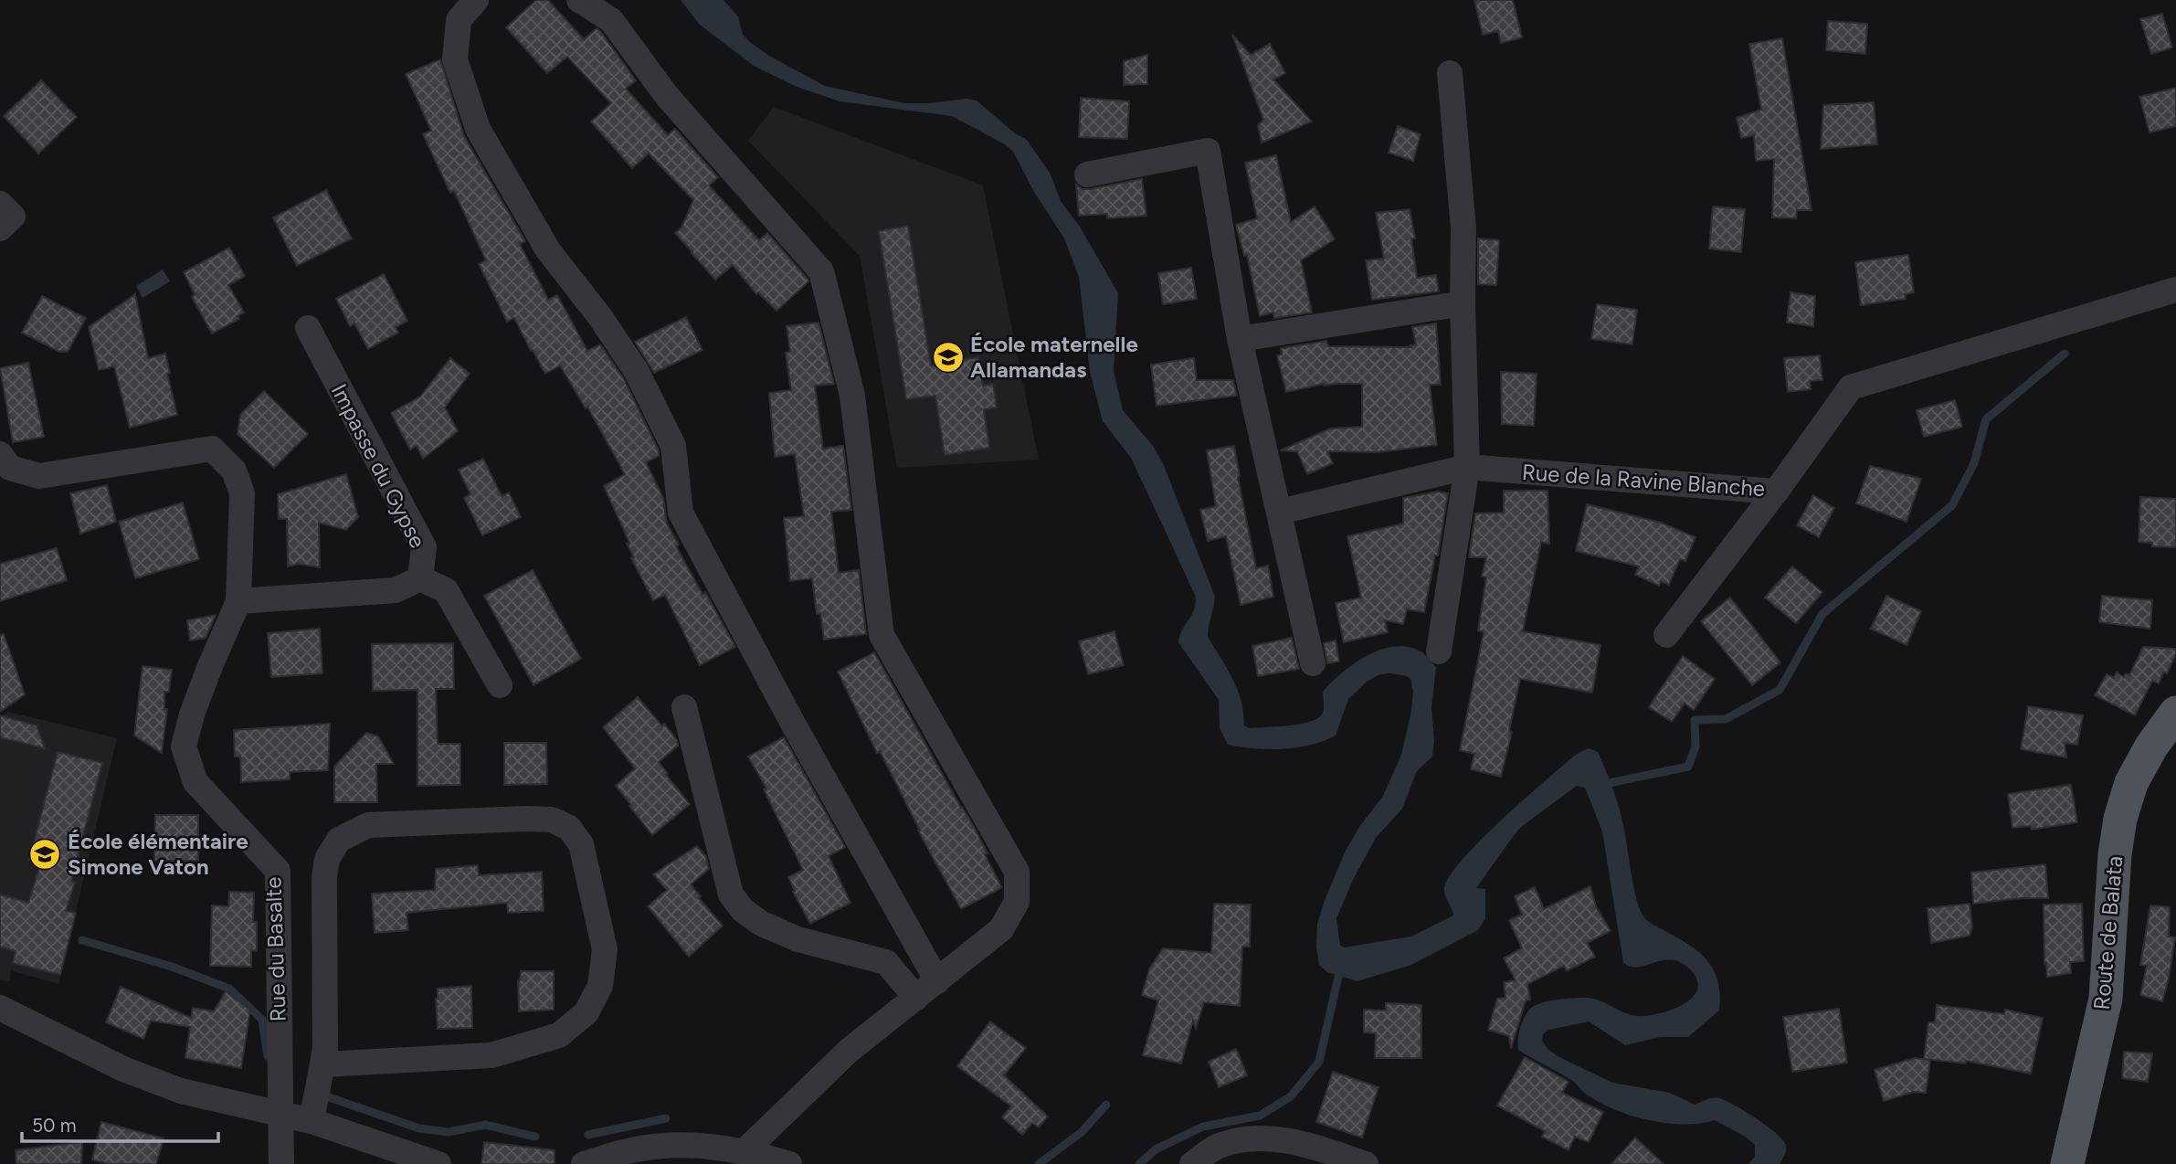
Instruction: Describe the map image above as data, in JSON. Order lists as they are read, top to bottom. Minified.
{"streets":{"main road":["Route de Balata"],"street":["Impasse du Gypse","Rue de la Ravine Blanche","Rue du Basalte"]},"crossings":[["Impasse du Gypse","Rue du Basalte"]],"places":{"school or university":["École maternelle Allamandas","École élémentaire Simone Vaton"]},"scale_bar":"50 m"}
